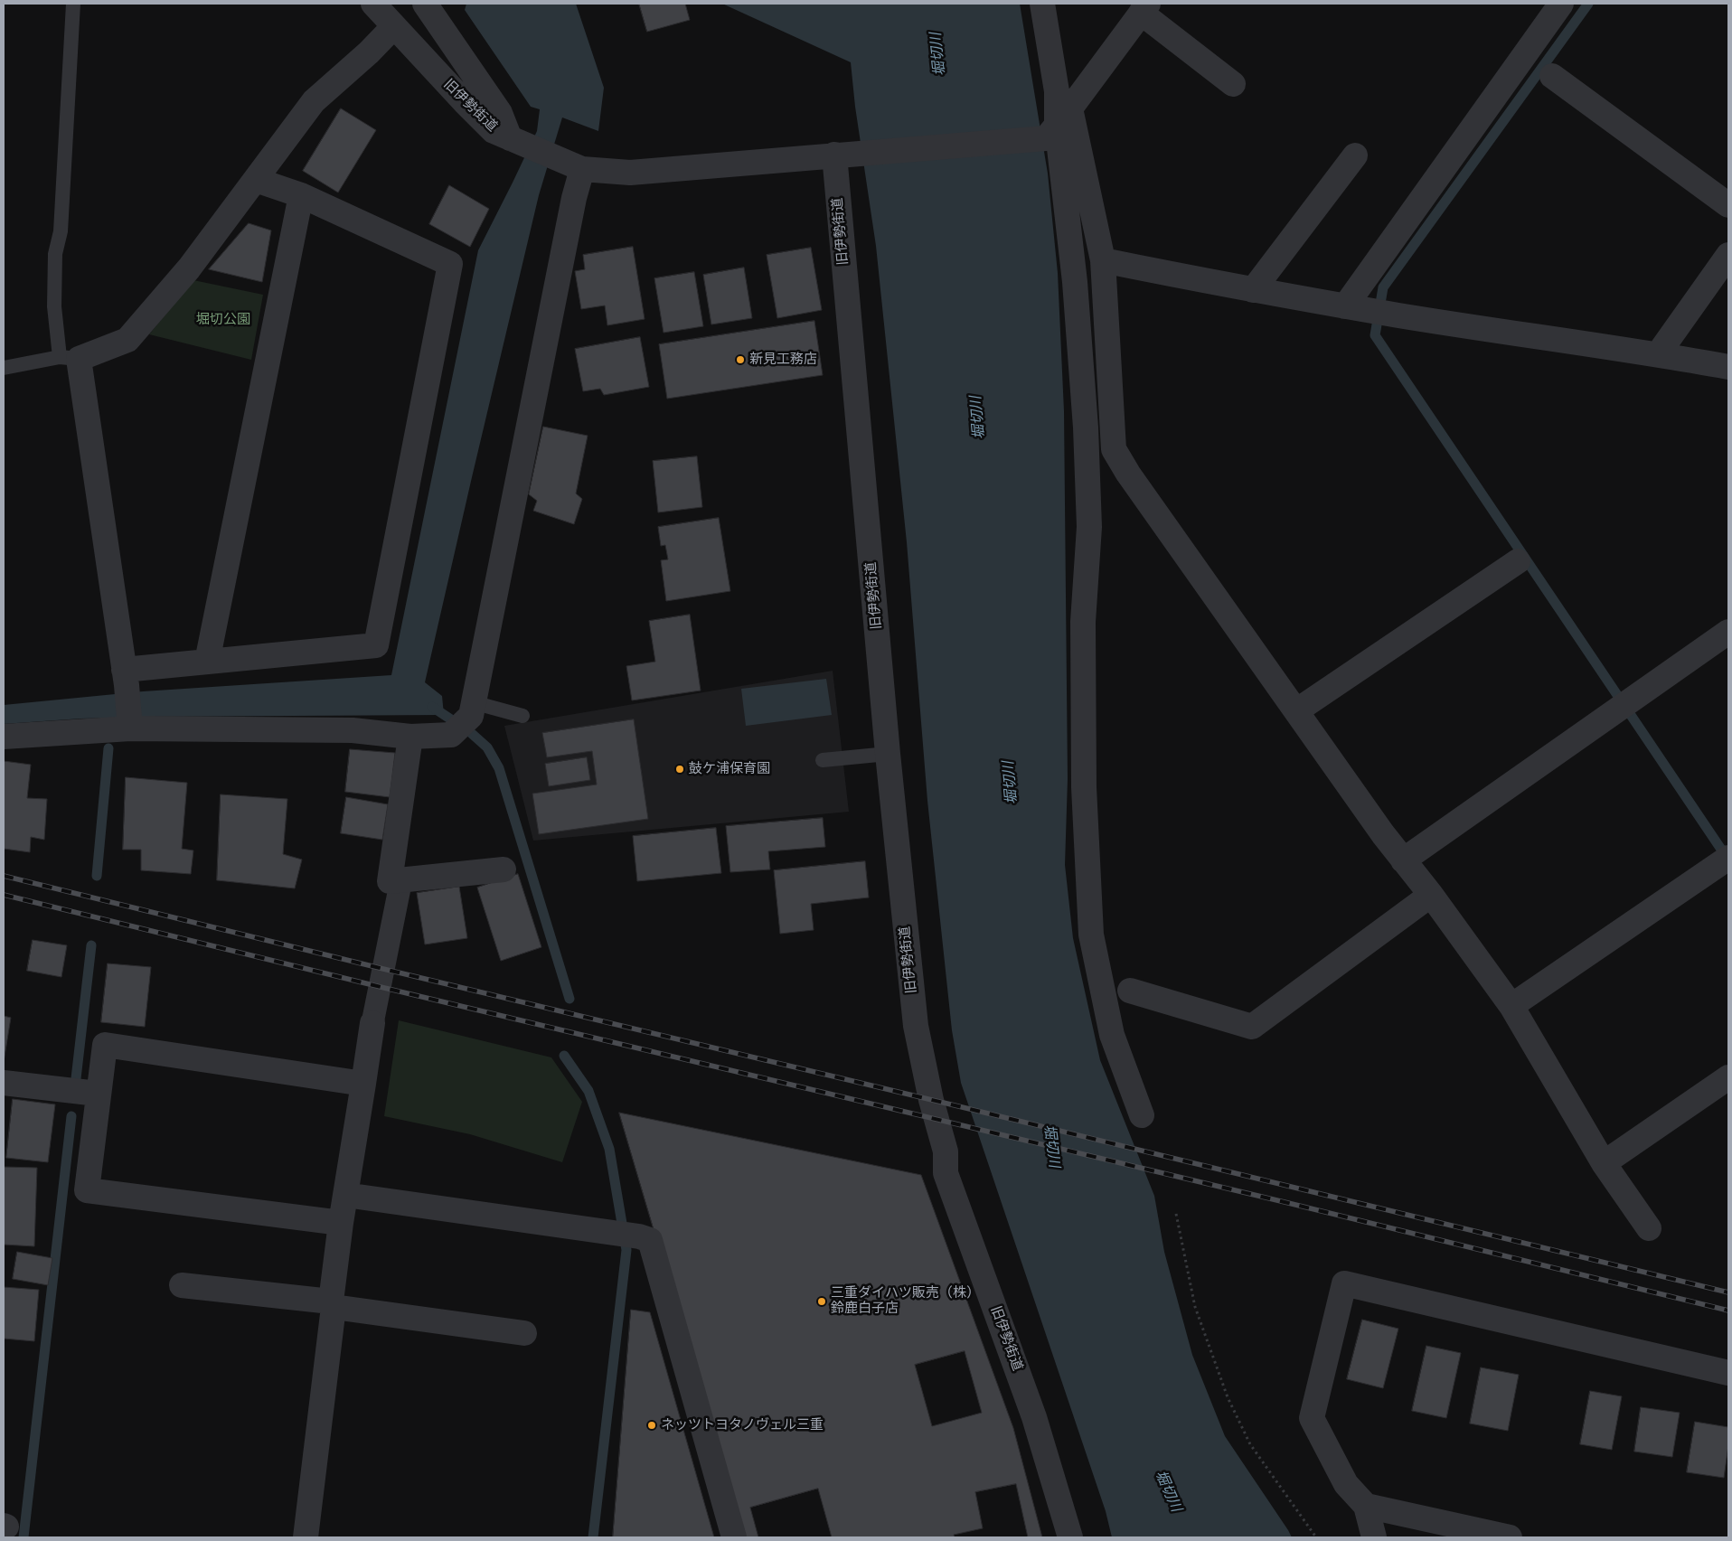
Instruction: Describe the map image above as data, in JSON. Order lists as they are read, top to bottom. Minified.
{"streets":{"street":["旧伊勢街道"]},"water":["堀切川"],"parks":["堀切公園"],"places":["新見工務店","鼓ケ浦保育園","三重ダイハツ販売（株） 鈴鹿白子店","ネッツトヨタノヴェル三重"]}
